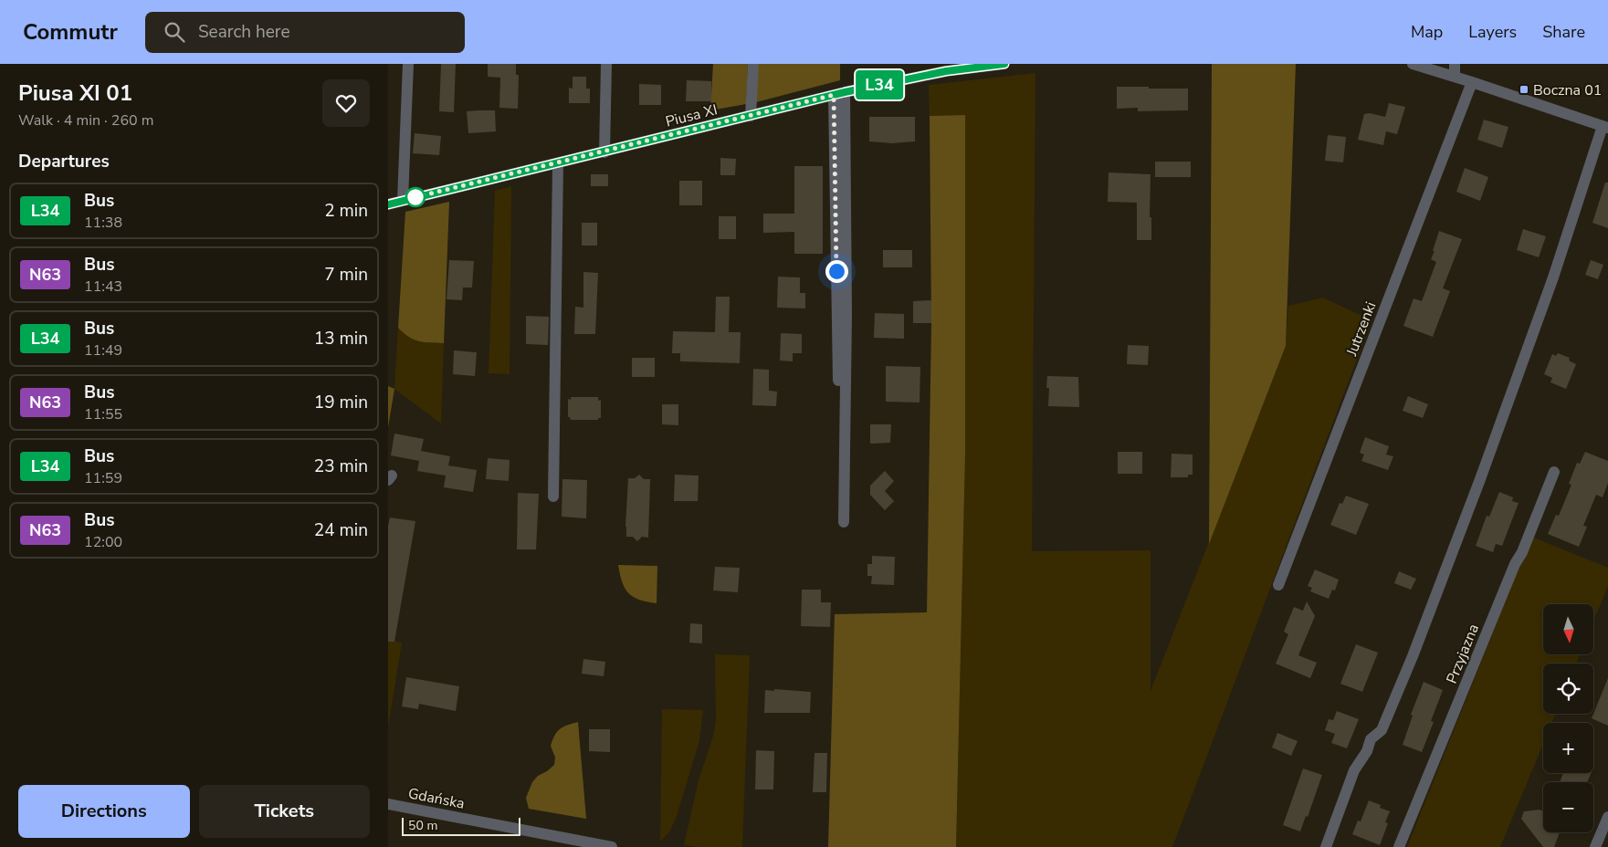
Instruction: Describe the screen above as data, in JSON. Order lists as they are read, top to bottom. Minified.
{"streets":{"street":["Piusa XI","Jutrzenki","Przyjazna","Gdańska"]},"places":{"transit":["Boczna 01"]},"lines":["bus line L34"],"scale_bar":"50 m","north":"bottom","page":{"header":"Commutr","search":"Search here","nav":["Map","Layers","Share"],"heading":[["Piusa XI 01","Walk · 4 min · 260 m"],"Departures"],"on_map":"L34","list":[{"mark":"L34","name":"Bus","note":"11:38","value":"2 min"},{"mark":"N63","name":"Bus","note":"11:43","value":"7 min"},{"mark":"L34","name":"Bus","note":"11:49","value":"13 min"},{"mark":"N63","name":"Bus","note":"11:55","value":"19 min"},{"mark":"L34","name":"Bus","note":"11:59","value":"23 min"},{"mark":"N63","name":"Bus","note":"12:00","value":"24 min"}],"map_buttons":["+","−"],"buttons":["Directions","Tickets"],"scale":"50 m"}}
